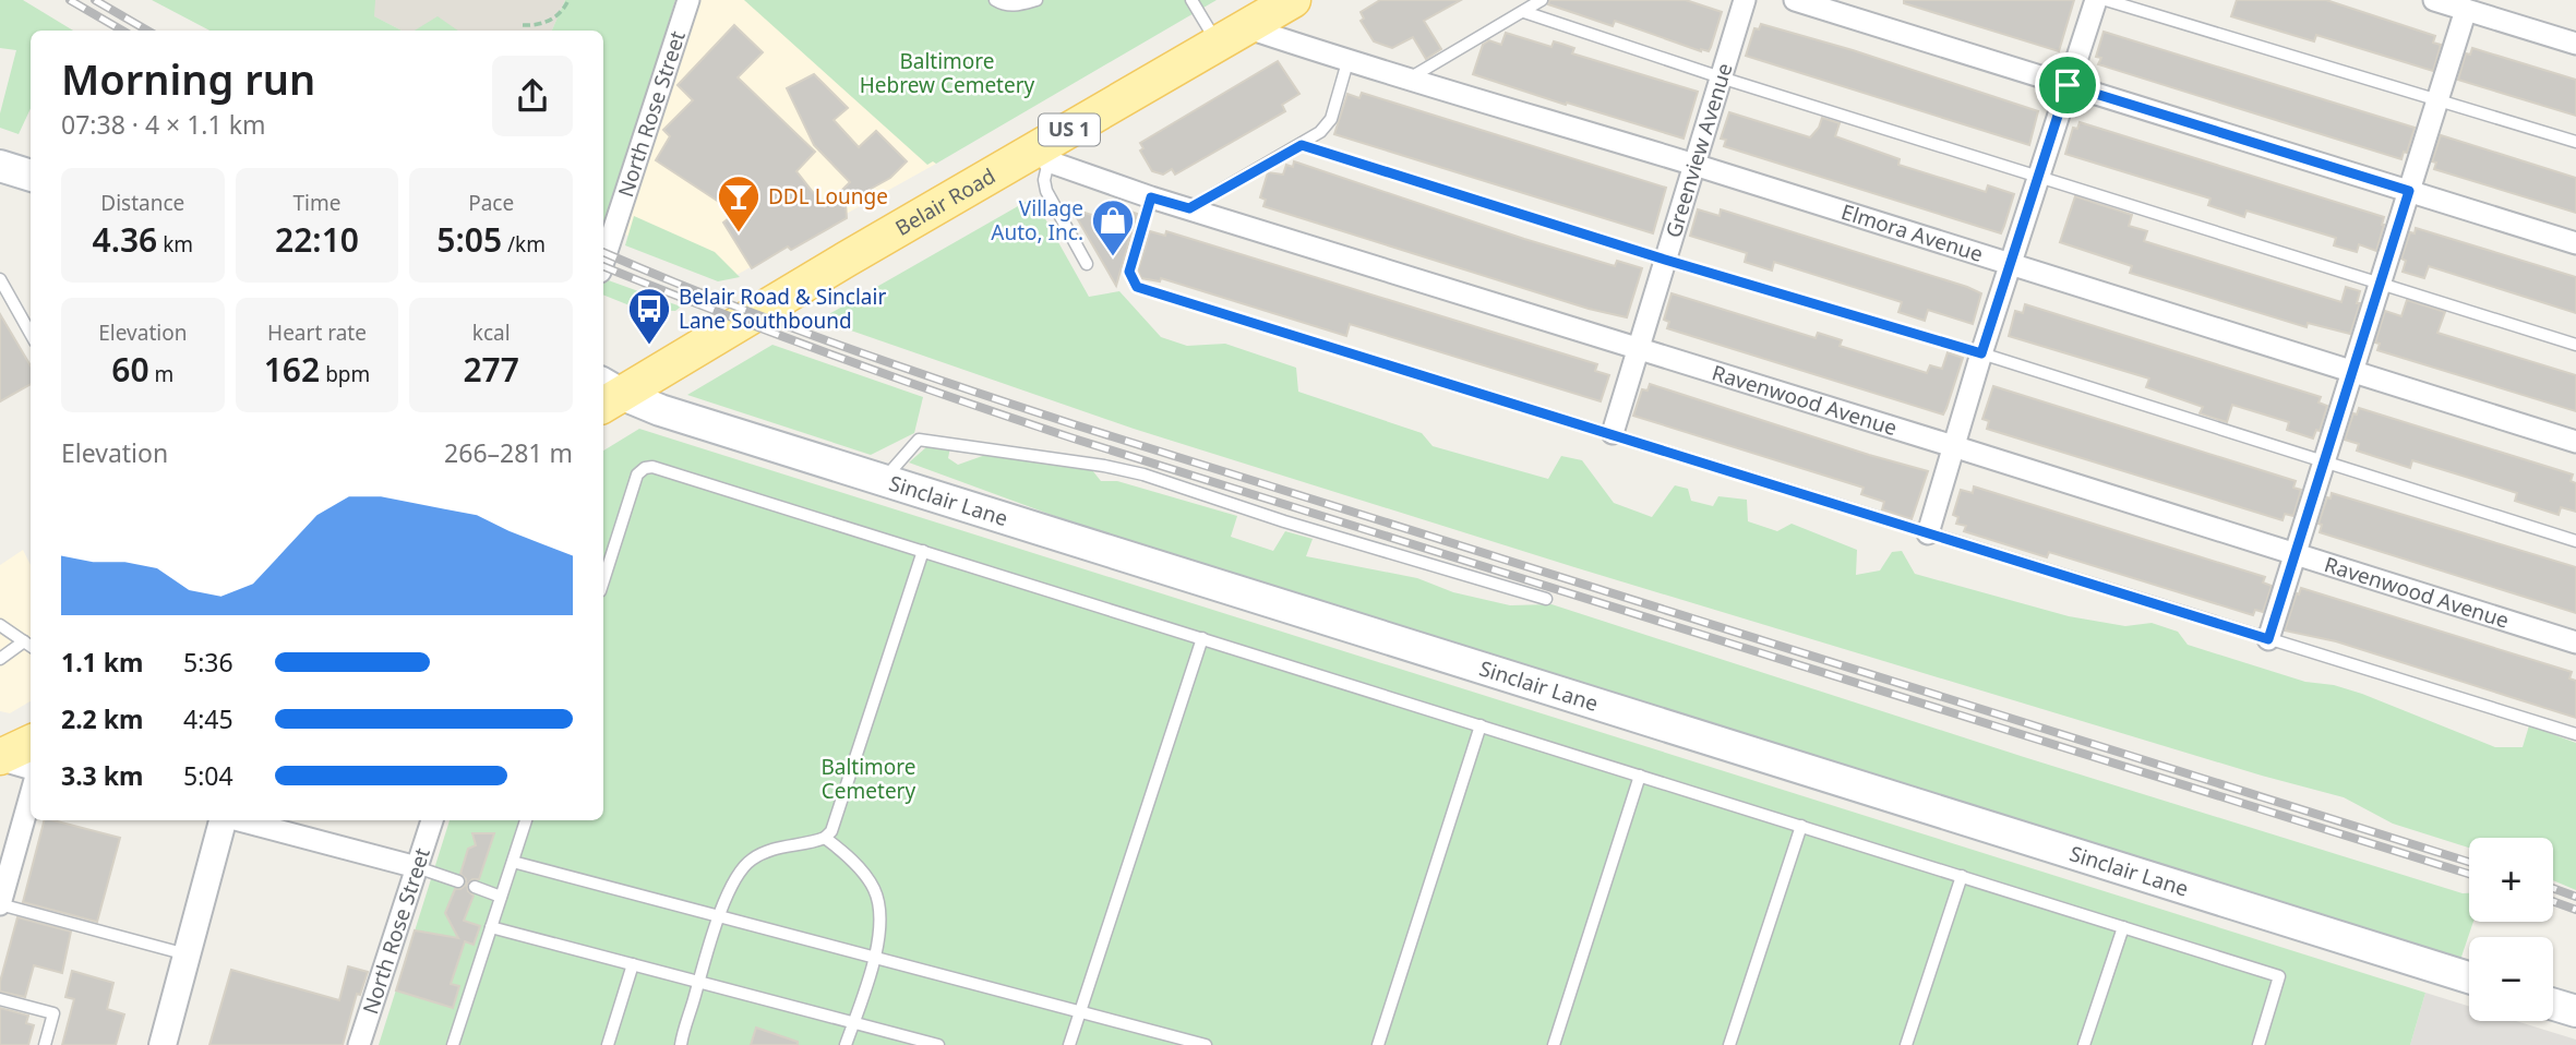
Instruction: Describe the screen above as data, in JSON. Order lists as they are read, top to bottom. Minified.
{"streets":{"main road":["US 1","Belair Road","Sinclair Lane"],"street":["North Rose Street","Greenview Avenue","Elmora Avenue","Ravenwood Avenue"]},"crossings":[["Greenview Avenue","Elmora Avenue"],["Greenview Avenue","Ravenwood Avenue"],["Belair Road","Elmora Avenue"],["Belair Road","Ravenwood Avenue"],["Belair Road","Sinclair Lane"]],"parks":["Baltimore Hebrew Cemetery","Baltimore Cemetery"],"places":{"bar":["DDL Lounge"],"shop":["Village Auto, Inc."],"bus stop":["Belair Road & Sinclair Lane Southbound"]},"page":{"heading":["Morning run","07:38 · 4 × 1.1 km"],"stats":[["Distance","4.36 km"],["Time","22:10"],["Pace","5:05 /km"],["Elevation","60 m"],["Heart rate","162 bpm"],["kcal","277"]],"chart":["Elevation","266–281 m"],"list":[{"name":"1.1 km","note":"5:36"},{"name":"2.2 km","note":"4:45"},{"name":"3.3 km","note":"5:04"}],"map_buttons":["+","−"]}}
